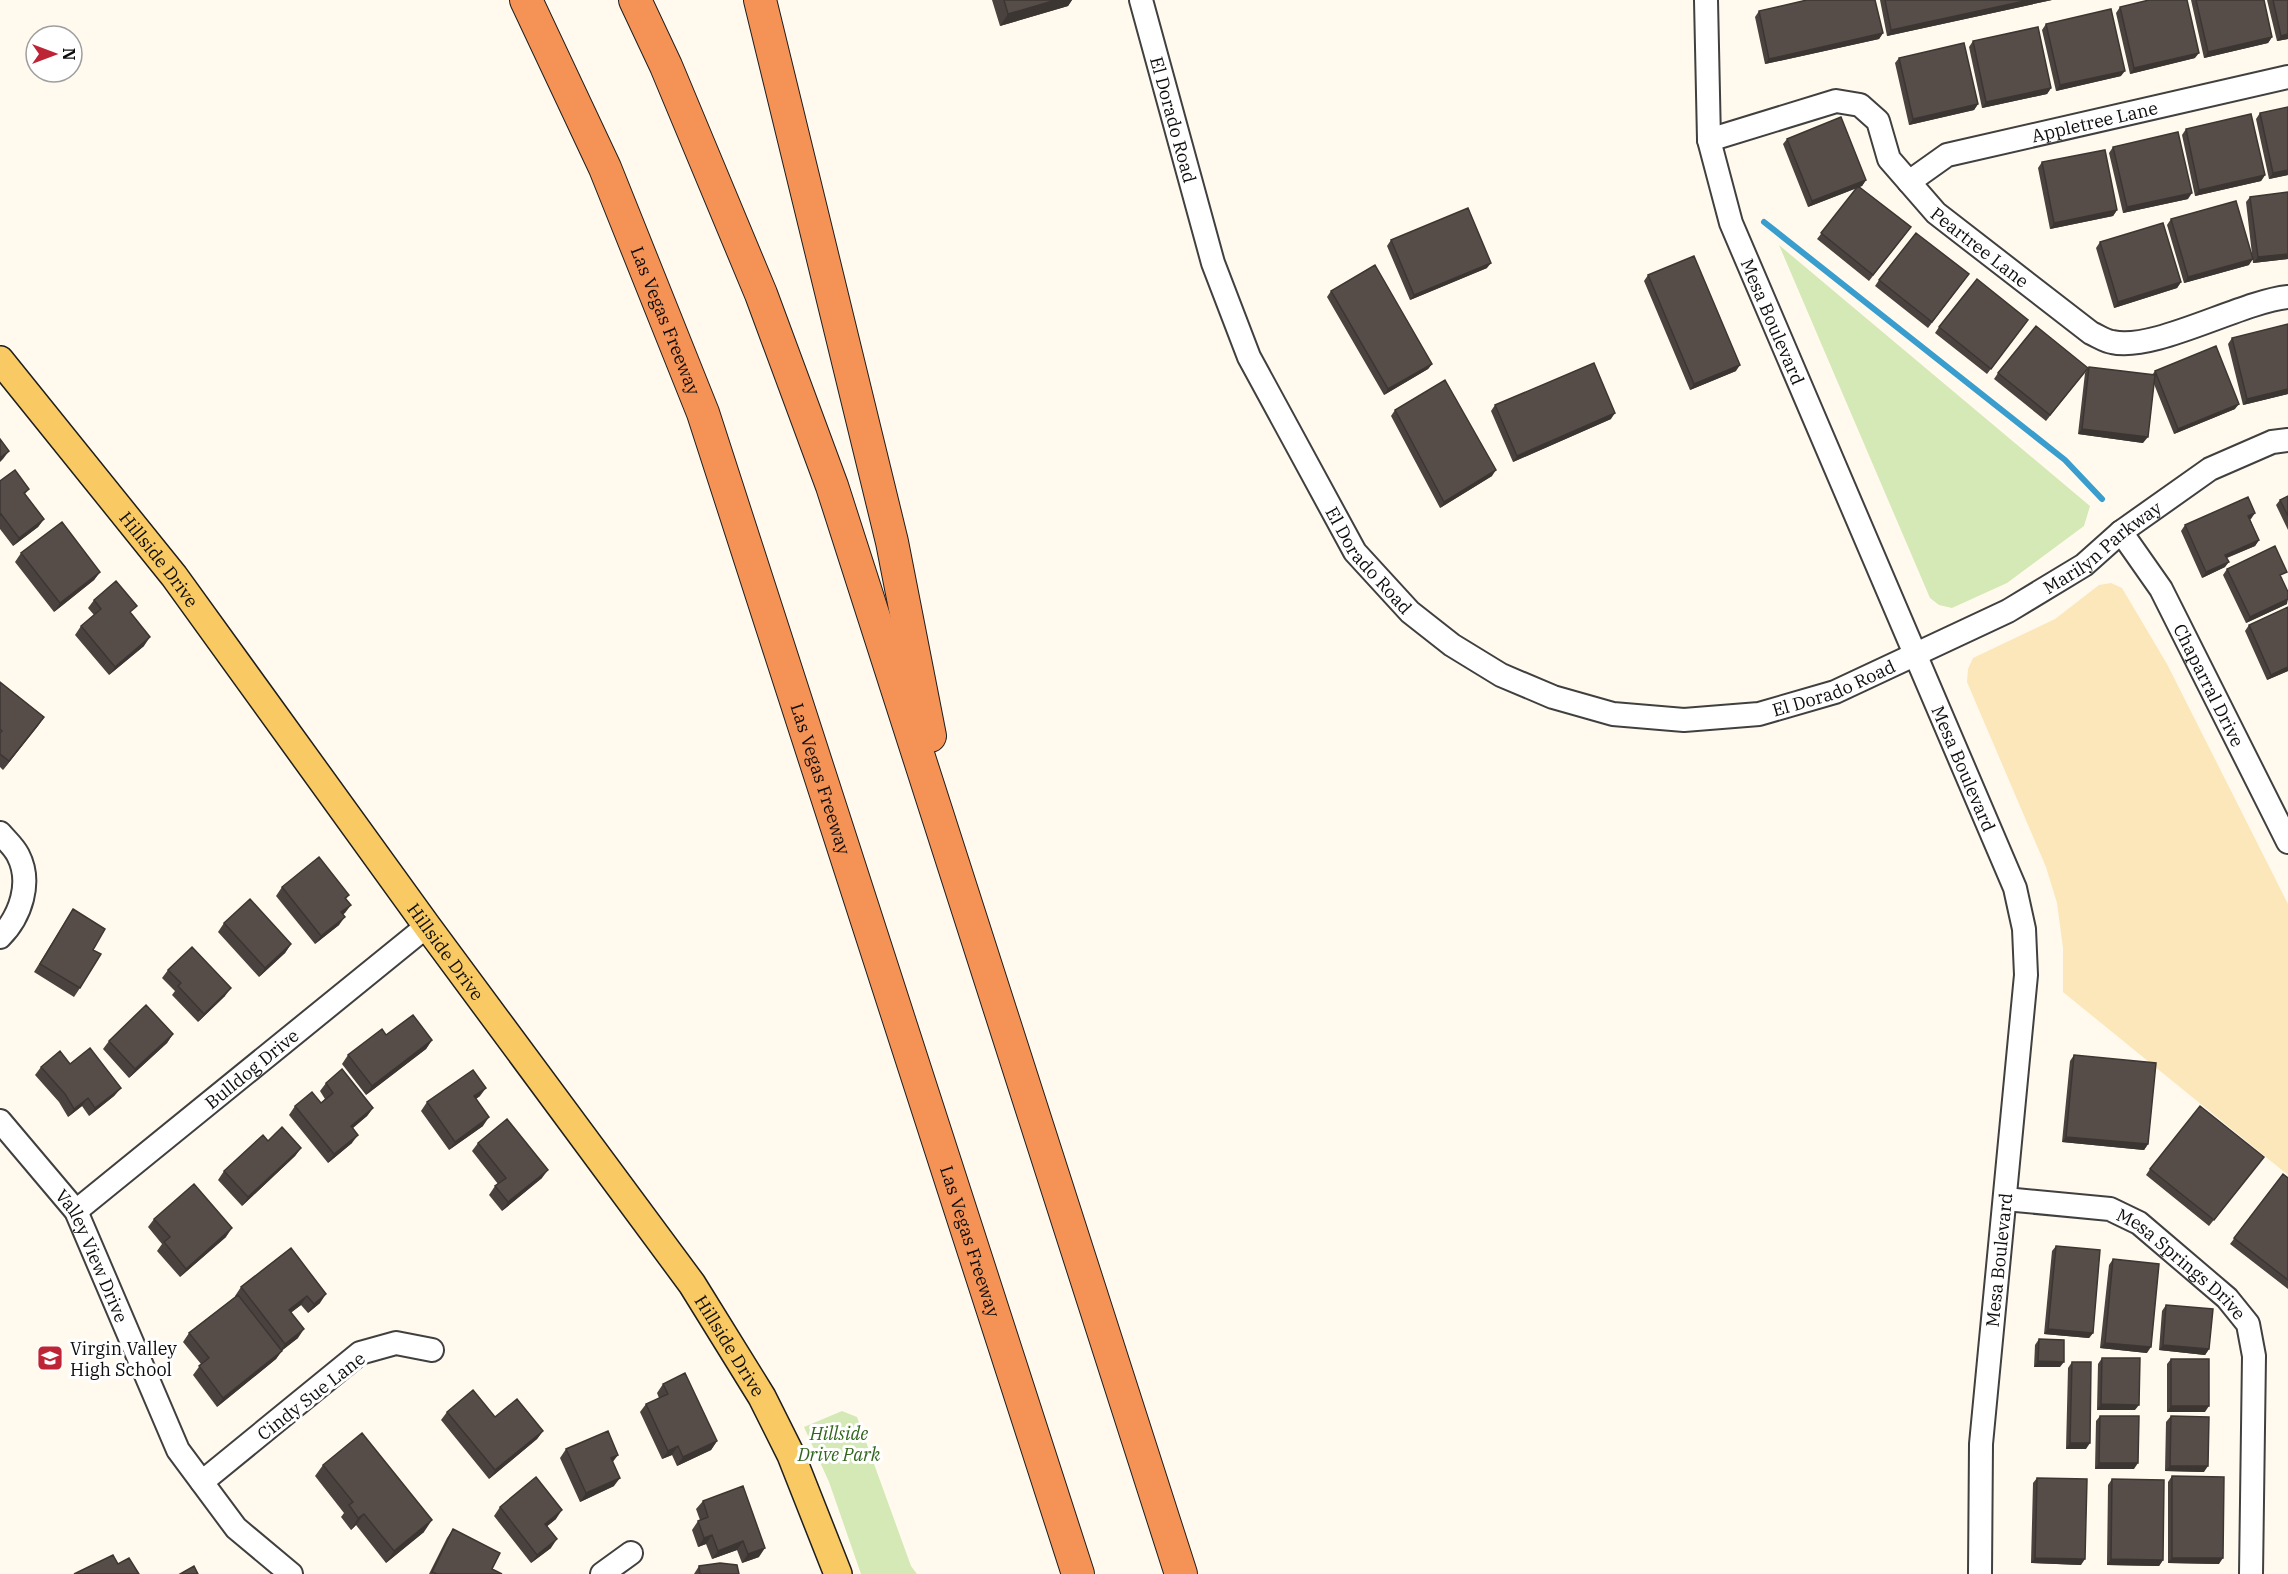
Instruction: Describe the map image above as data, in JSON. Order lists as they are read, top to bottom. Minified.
{"streets":{"highway":["Las Vegas Freeway"],"main road":["Hillside Drive"],"street":["El Dorado Road","Appletree Lane","Peartree Lane","Mesa Boulevard","Marilyn Parkway","Chaparral Drive","Bulldog Drive","Valley View Drive","Mesa Springs Drive","Cindy Sue Lane"]},"crossings":[["El Dorado Road","Mesa Boulevard"],["El Dorado Road","Marilyn Parkway"],["Appletree Lane","Peartree Lane"],["Peartree Lane","Mesa Boulevard"],["Mesa Boulevard","Marilyn Parkway"],["Mesa Boulevard","Mesa Springs Drive"],["Marilyn Parkway","Chaparral Drive"],["Hillside Drive","Bulldog Drive"],["Bulldog Drive","Valley View Drive"],["Valley View Drive","Cindy Sue Lane"]],"parks":["Hillside Drive Park"],"places":{"school or university":["Virgin Valley High School"]},"north":"right"}
